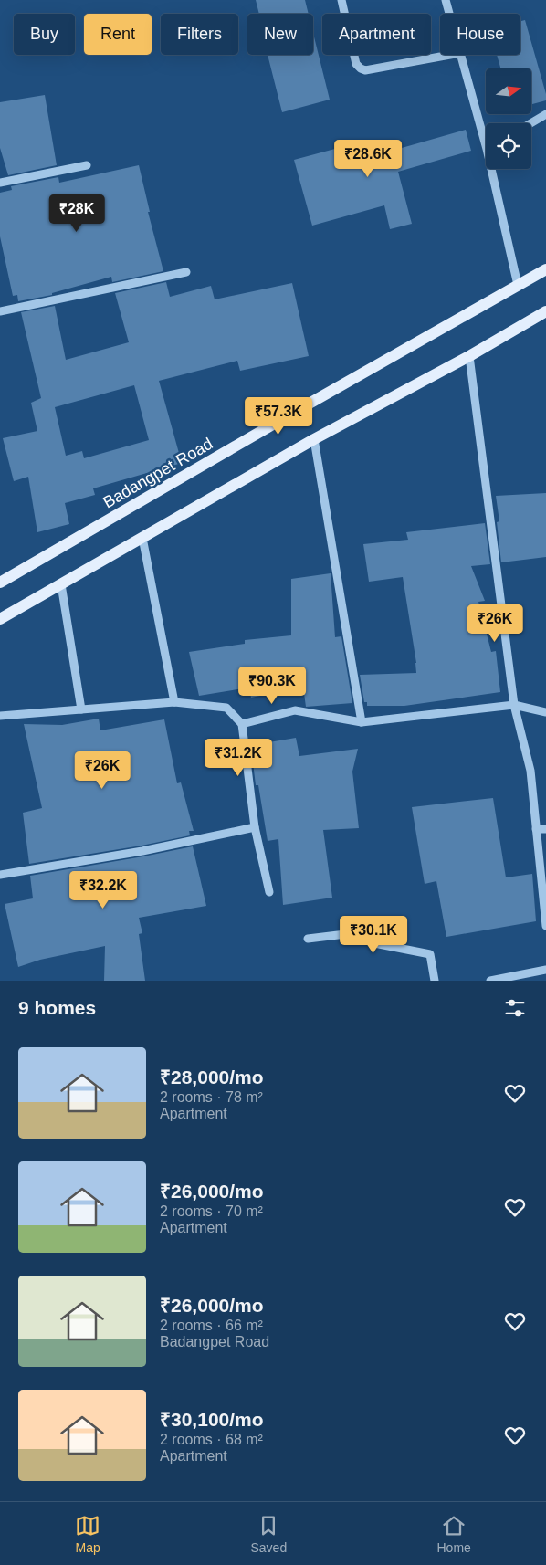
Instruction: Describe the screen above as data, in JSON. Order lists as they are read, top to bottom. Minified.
{"streets":{"main road":["Badangpet Road"]},"north":"right","page":{"chip":["Buy","Rent","Filters","New","Apartment","House"],"price":["₹28.6K","₹28K","₹57.3K","₹26K","₹90.3K","₹31.2K","₹26K","₹32.2K","₹30.1K"],"heading":"9 homes","list":[{"name":"₹28,000/mo","note":"2 rooms · 78 m² · Apartment"},{"name":"₹26,000/mo","note":"2 rooms · 70 m² · Apartment"},{"name":"₹26,000/mo","note":"2 rooms · 66 m² · Badangpet Road"},{"name":"₹30,100/mo","note":"2 rooms · 68 m² · Apartment"}],"tabs":["Map","Saved","Home"]}}
